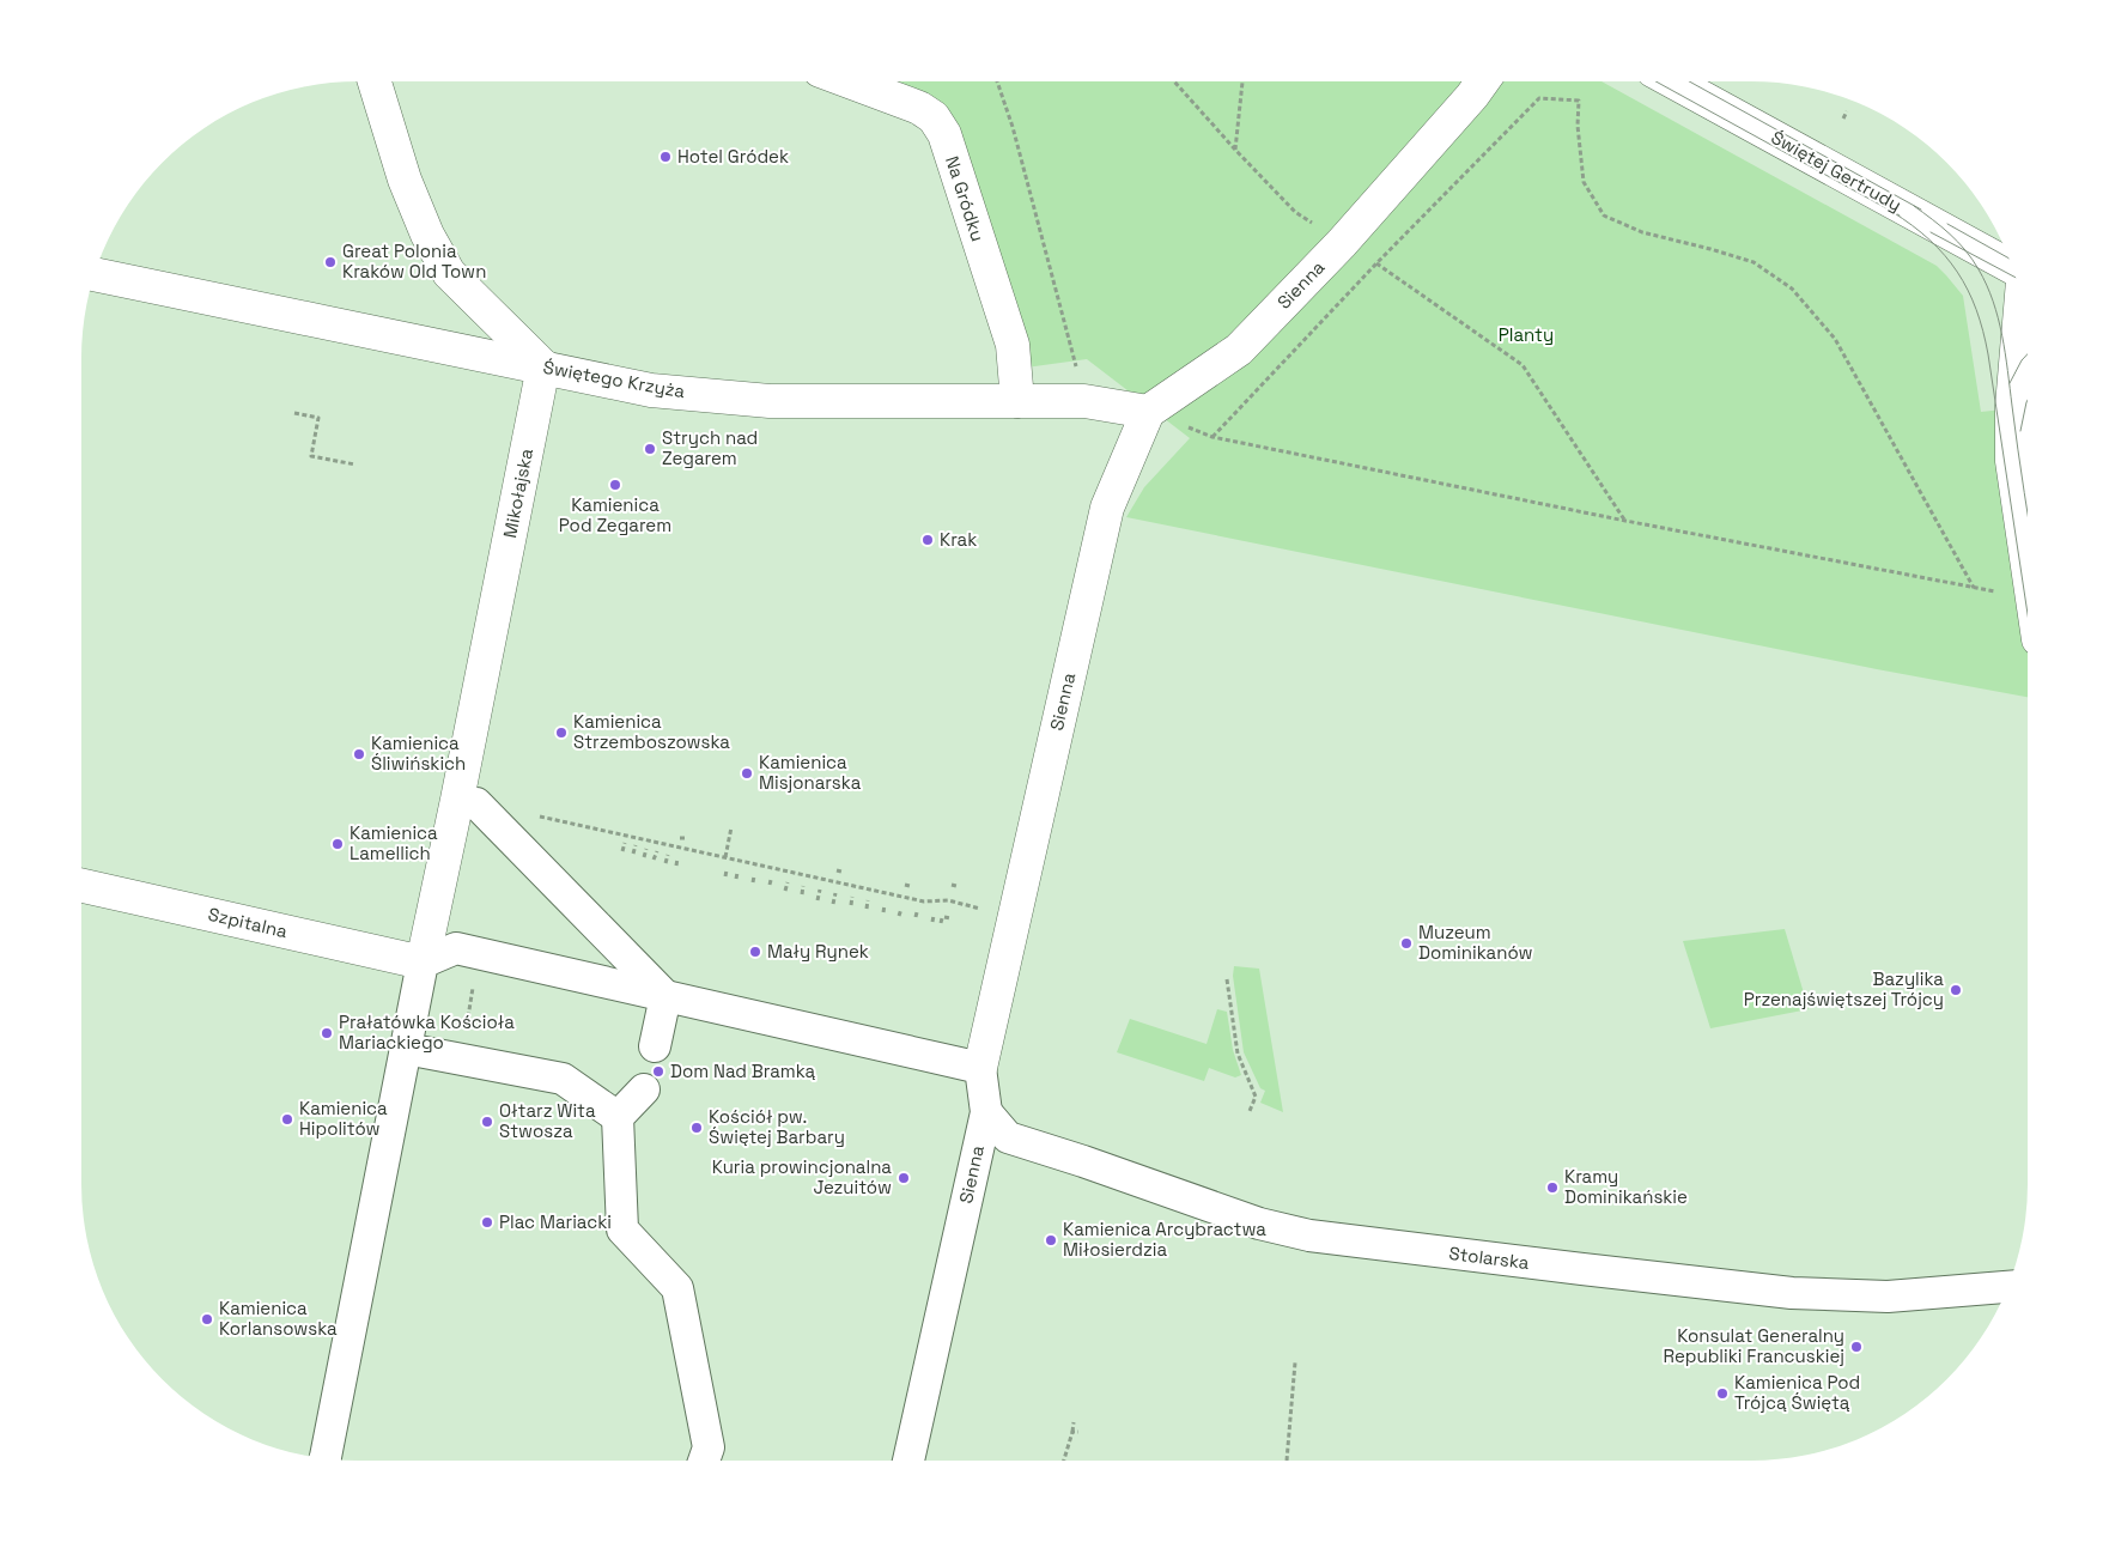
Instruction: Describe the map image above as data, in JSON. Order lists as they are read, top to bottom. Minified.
{"streets":{"street":["Świętej Gertrudy","Na Gródku","Sienna","Świętego Krzyża","Mikołajska","Szpitalna","Stolarska"]},"crossings":[["Na Gródku","Świętego Krzyża"],["Sienna","Świętego Krzyża"],["Sienna","Stolarska"],["Świętego Krzyża","Mikołajska"],["Mikołajska","Szpitalna"]],"parks":["Planty"],"places":["Hotel Gródek","Great Polonia Kraków Old Town","Strych nad Zegarem","Kamienica Pod Zegarem","Krak","Kamienica Strzemboszowska","Kamienica Śliwińskich","Kamienica Misjonarska","Kamienica Lamellich","Muzeum Dominikanów","Mały Rynek","Bazylika Przenajświętszej Trójcy","Prałatówka Kościoła Mariackiego","Dom Nad Bramką","Kamienica Hipolitów","Ołtarz Wita Stwosza","Kościół pw. Świętej Barbary","Kuria prowincjonalna Jezuitów","Kramy Dominikańskie","Plac Mariacki","Kamienica Arcybractwa Miłosierdzia","Kamienica Korlansowska","Konsulat Generalny Republiki Francuskiej","Kamienica Pod Trójcą Świętą"]}
